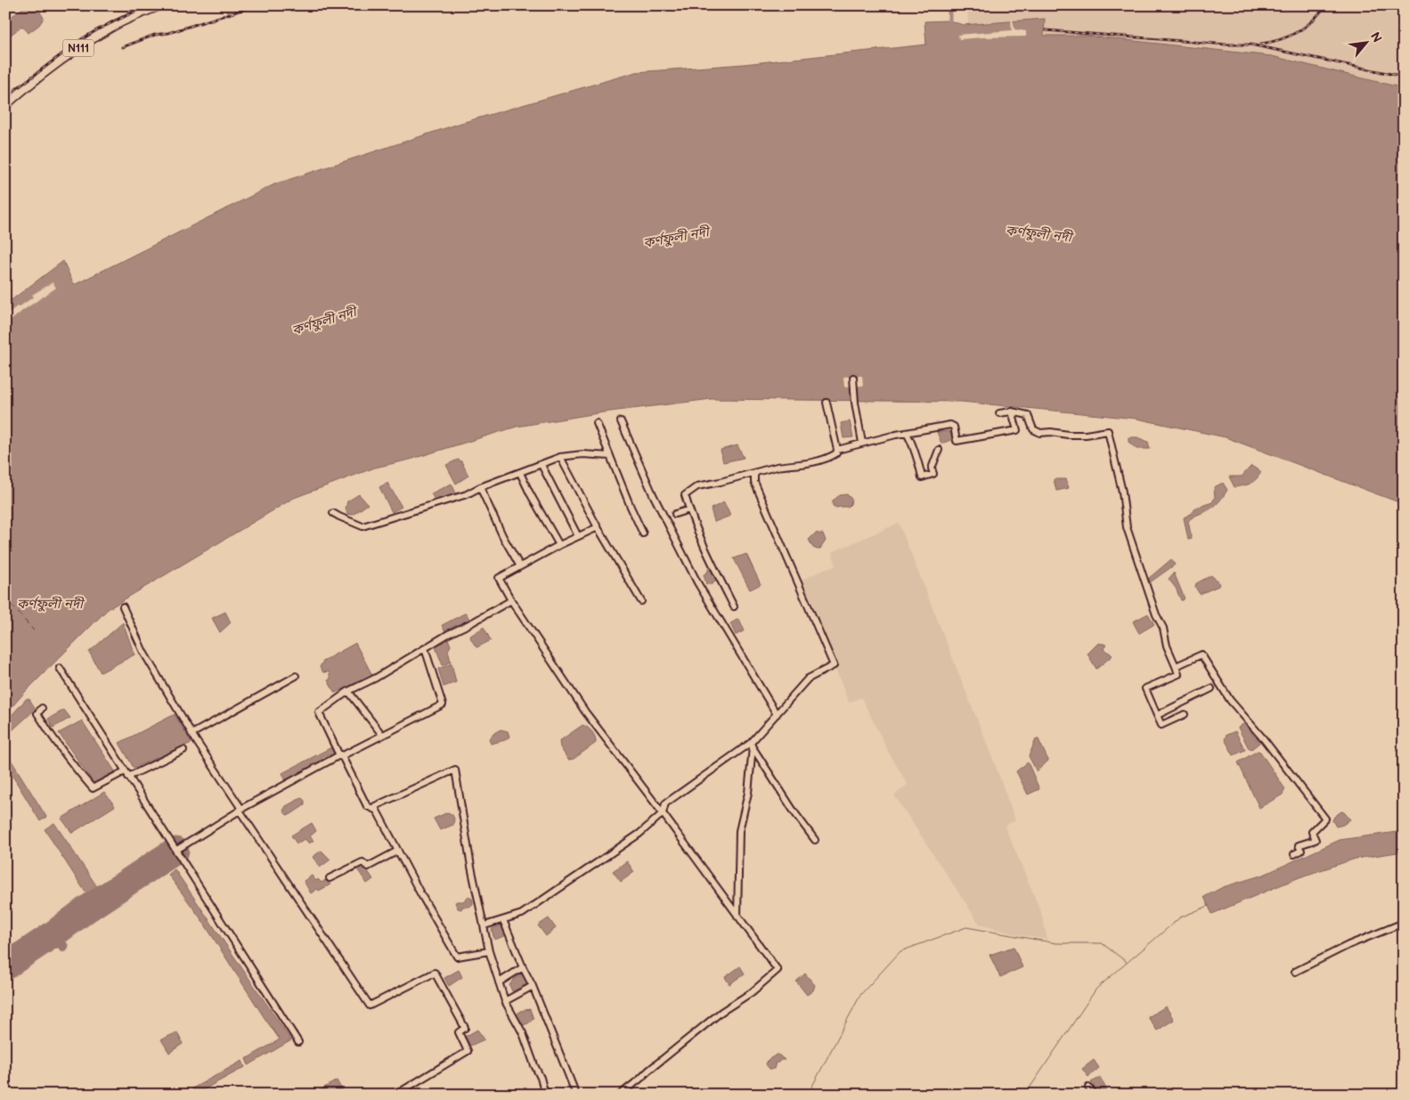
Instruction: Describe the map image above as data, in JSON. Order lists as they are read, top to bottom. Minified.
{"streets":{"highway":["N111"]},"water":["কর্ণফুলী নদী"],"north":"top right"}
